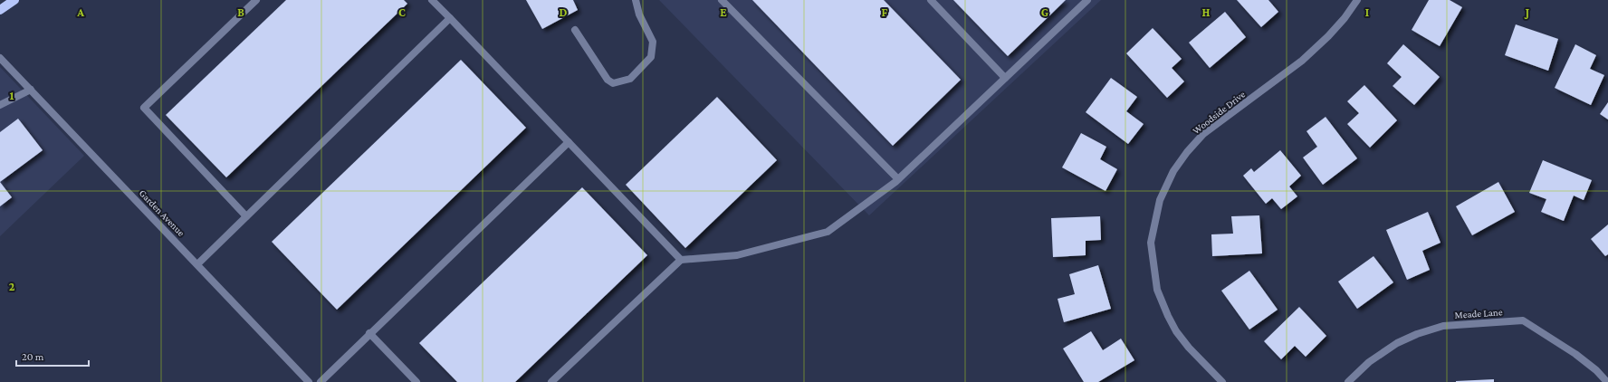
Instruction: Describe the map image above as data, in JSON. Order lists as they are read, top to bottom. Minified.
{"streets":{"street":["Woodside Drive","Garden Avenue","Meade Lane"]},"scale_bar":"20 m","grid":{"columns":["A","B","C","D","E","F","G","H","I","J"],"rows":["1","2"]}}
